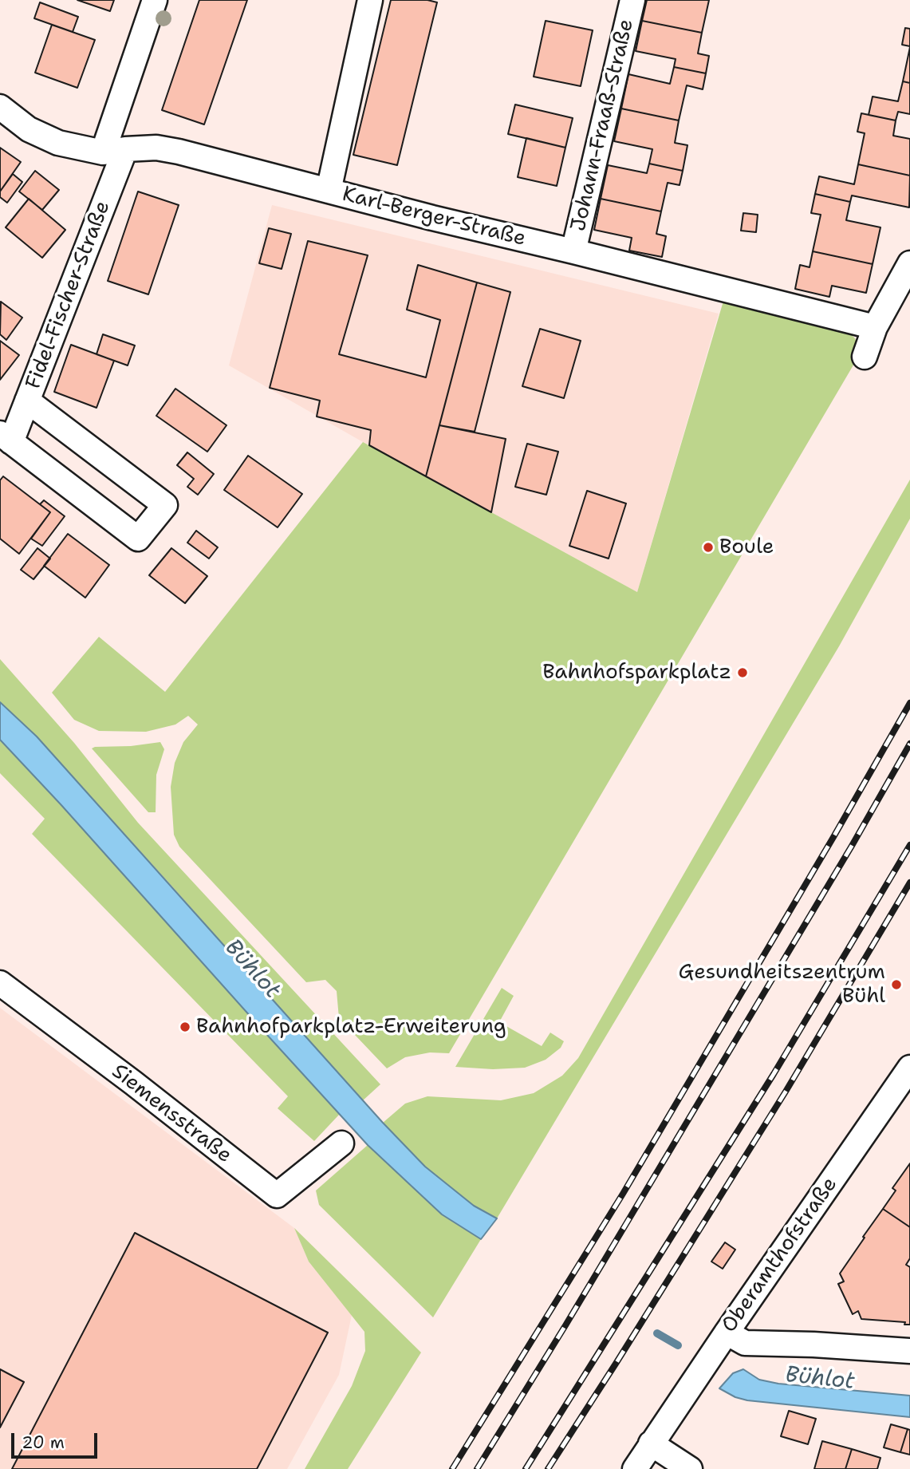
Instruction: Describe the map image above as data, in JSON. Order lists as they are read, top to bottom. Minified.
{"streets":{"street":["Johann-Fraaß-Straße","Karl-Berger-Straße","Fidel-Fischer-Straße","Siemensstraße","Oberamthofstraße"]},"crossings":[["Johann-Fraaß-Straße","Karl-Berger-Straße"],["Karl-Berger-Straße","Fidel-Fischer-Straße"]],"water":["Bühlot"],"places":["Boule","Bahnhofsparkplatz","Gesundheitszentrum Bühl","Bahnhofparkplatz-Erweiterung"],"scale_bar":"20 m"}
